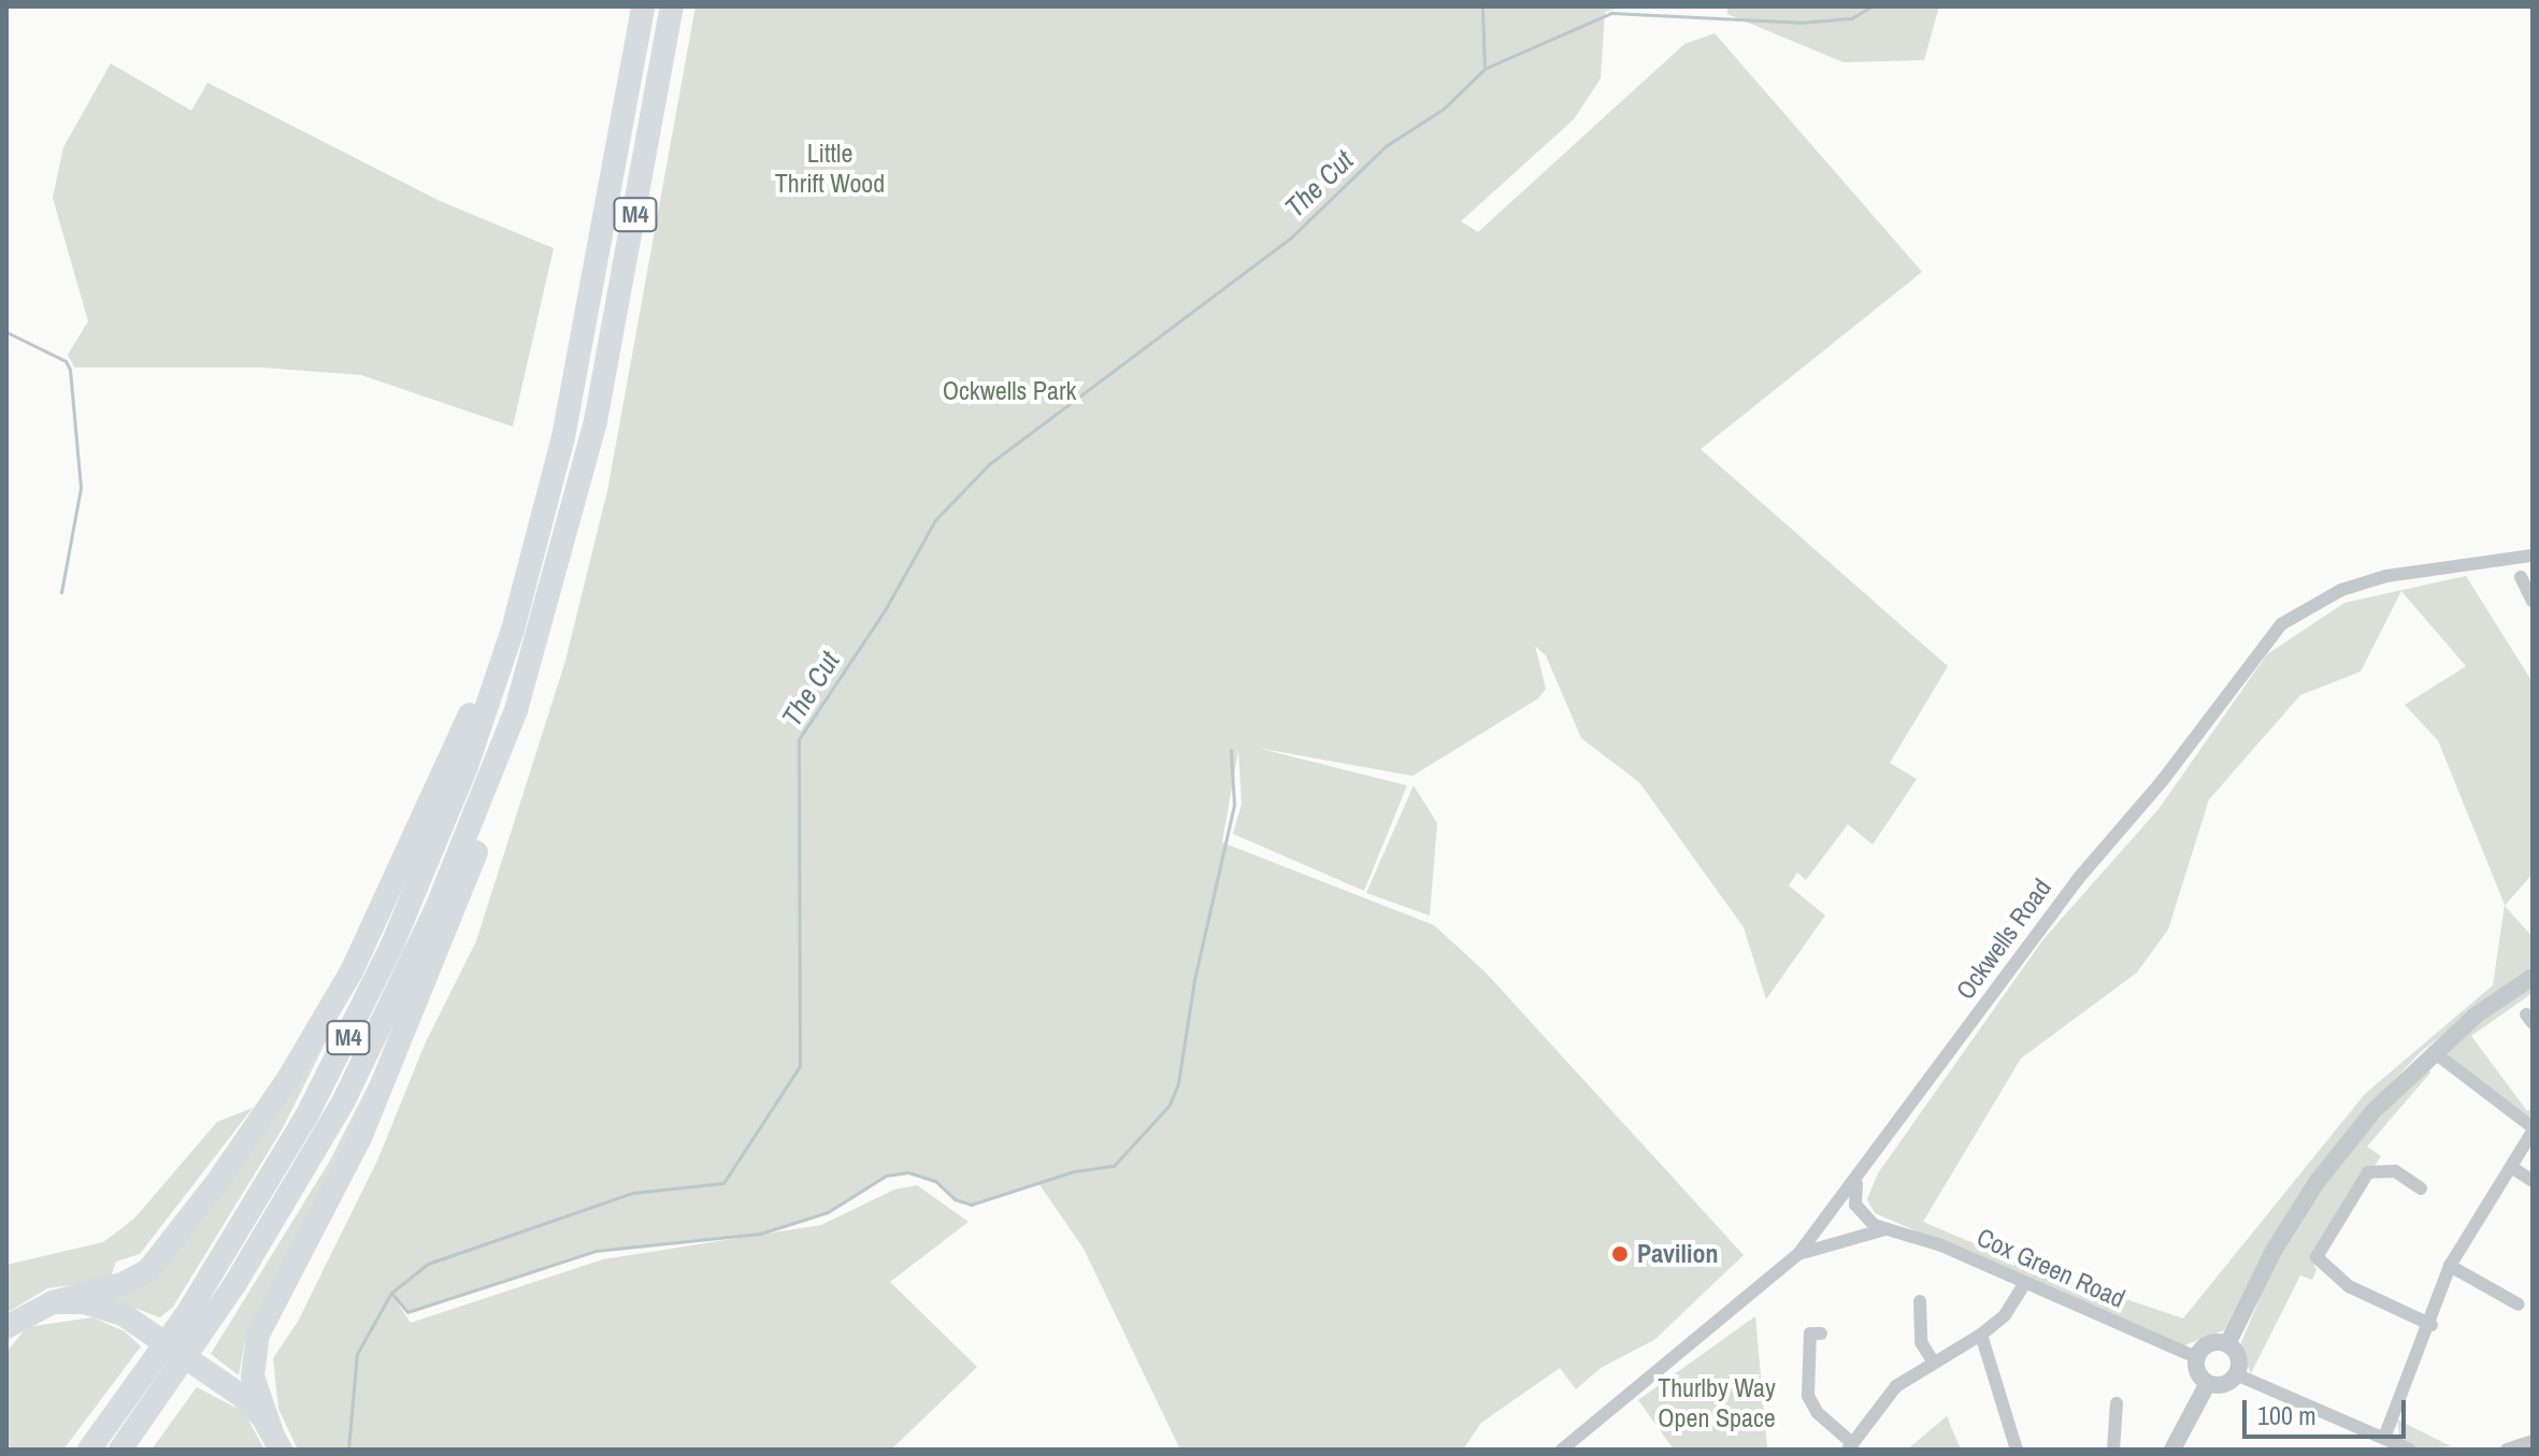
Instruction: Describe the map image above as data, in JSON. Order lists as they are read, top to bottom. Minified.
{"streets":{"highway":["M4"],"street":["Ockwells Road","Cox Green Road"]},"crossings":[["Ockwells Road","Cox Green Road"]],"water":["The Cut"],"parks":["Little Thrift Wood","Ockwells Park","Thurlby Way Open Space"],"places":["Pavilion"],"scale_bar":"100 m"}
